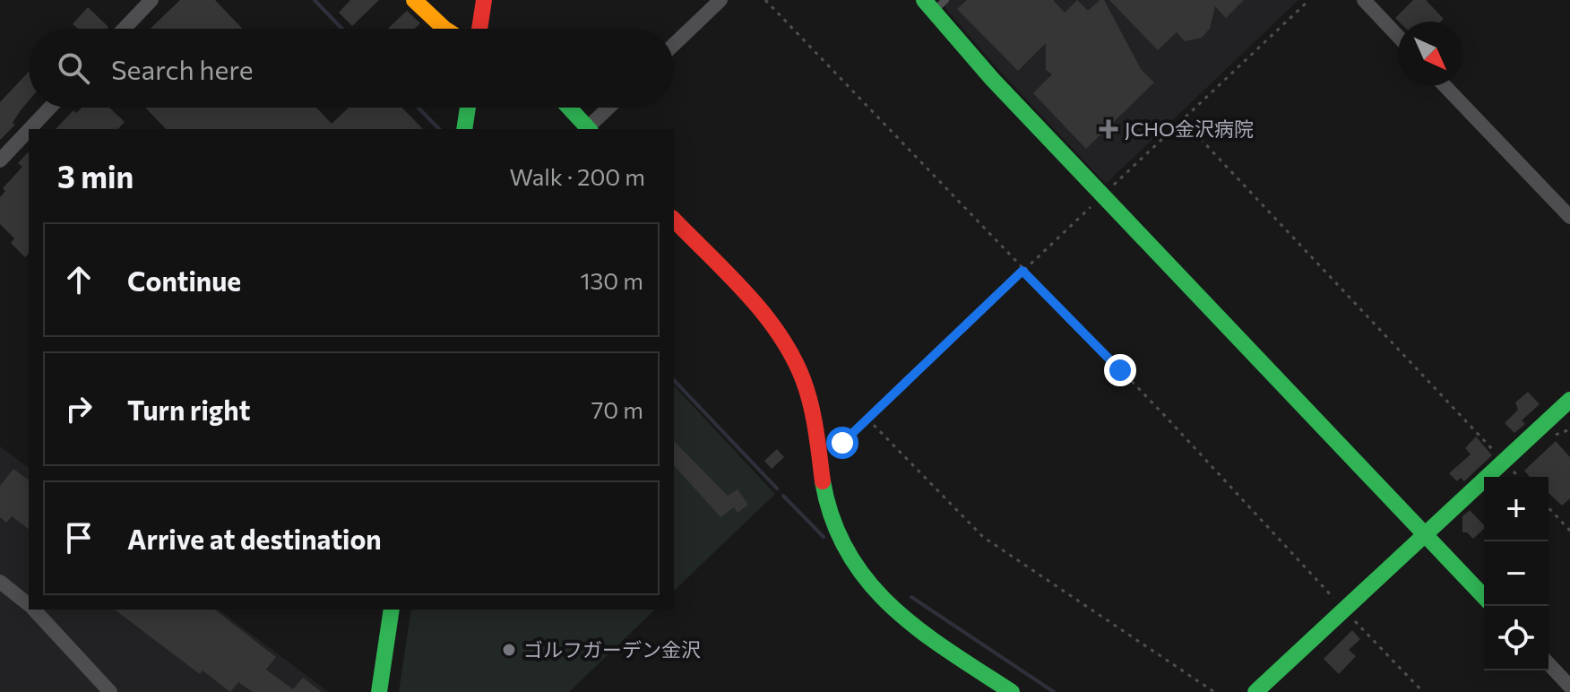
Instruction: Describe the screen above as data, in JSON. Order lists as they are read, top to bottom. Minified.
{"places":{"health":["JCHO金沢病院"],"other":["ゴルフガーデン金沢"]},"north":"bottom right","page":{"search":"Search here","heading":["3 min","Walk · 200 m"],"list":[["Continue","130 m"],["Turn right","70 m"],"Arrive at destination"],"map_buttons":["+","−"]}}
